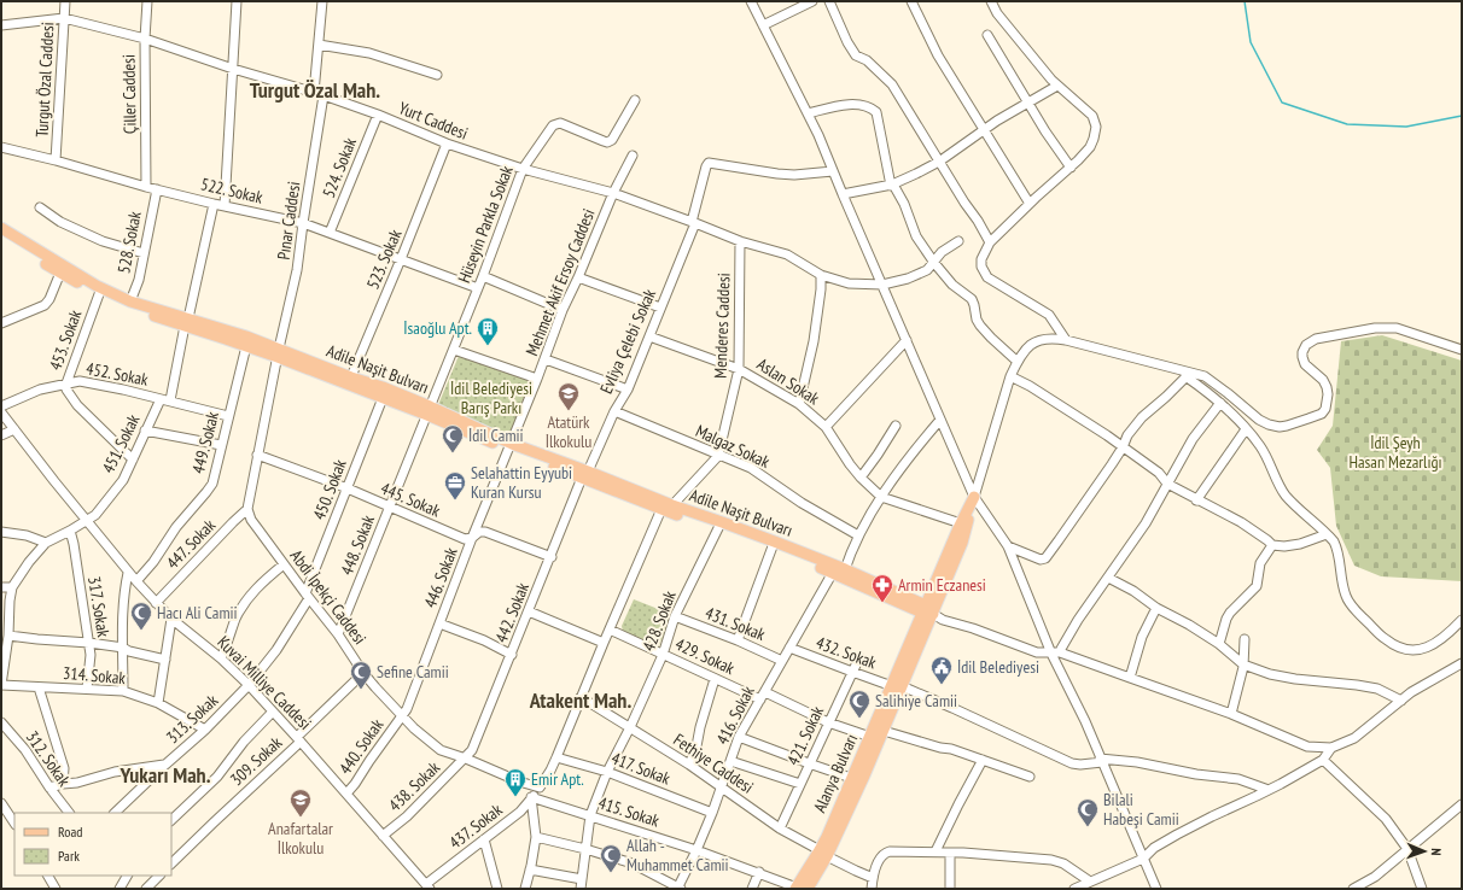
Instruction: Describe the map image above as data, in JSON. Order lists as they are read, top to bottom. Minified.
{"streets":{"main road":["Adile Naşit Bulvarı","Alanya Bulvarı"],"street":["Turgut Özal Caddesi","Çiller Caddesi","Yurt Caddesi","524. Sokak","522. Sokak","Pınar Caddesi","Hüseyin Parkla Sokak","528. Sokak","523. Sokak","Mehmet Akif Ersoy Caddesi","Menderes Caddesi","453. Sokak","Evliya Çelebi Sokak","452. Sokak","Aslan Sokak","449. Sokak","451. Sokak","Malgaz Sokak","450. Sokak","445. Sokak","447. Sokak","448. Sokak","446. Sokak","Abdi İpekçi Caddesi","317. Sokak","442. Sokak","428. Sokak","431. Sokak","432. Sokak","429. Sokak","314. Sokak","Kuvai Milliye Caddesi","416. Sokak","313. Sokak","421. Sokak","440. Sokak","312. Sokak","309. Sokak","Fethiye Caddesi","417. Sokak","438. Sokak","415. Sokak","437. Sokak"]},"crossings":[["Turgut Özal Caddesi","Yurt Caddesi"],["Turgut Özal Caddesi","522. Sokak"],["Çiller Caddesi","Yurt Caddesi"],["Çiller Caddesi","522. Sokak"],["Yurt Caddesi","524. Sokak"],["Yurt Caddesi","Pınar Caddesi"],["Yurt Caddesi","Hüseyin Parkla Sokak"],["Yurt Caddesi","523. Sokak"],["Yurt Caddesi","Mehmet Akif Ersoy Caddesi"],["Yurt Caddesi","Menderes Caddesi"],["Yurt Caddesi","Evliya Çelebi Sokak"],["524. Sokak","522. Sokak"],["522. Sokak","Pınar Caddesi"],["522. Sokak","Hüseyin Parkla Sokak"],["522. Sokak","528. Sokak"],["522. Sokak","523. Sokak"],["Pınar Caddesi","Adile Naşit Bulvarı"],["Hüseyin Parkla Sokak","Adile Naşit Bulvarı"],["Hüseyin Parkla Sokak","448. Sokak"],["528. Sokak","Adile Naşit Bulvarı"],["523. Sokak","Adile Naşit Bulvarı"],["Mehmet Akif Ersoy Caddesi","Adile Naşit Bulvarı"],["Mehmet Akif Ersoy Caddesi","446. Sokak"],["Menderes Caddesi","Adile Naşit Bulvarı"],["Menderes Caddesi","Aslan Sokak"],["Menderes Caddesi","Malgaz Sokak"],["453. Sokak","Adile Naşit Bulvarı"],["453. Sokak","452. Sokak"],["453. Sokak","451. Sokak"],["Evliya Çelebi Sokak","Adile Naşit Bulvarı"],["Evliya Çelebi Sokak","Aslan Sokak"],["Evliya Çelebi Sokak","Malgaz Sokak"],["Evliya Çelebi Sokak","442. Sokak"],["Adile Naşit Bulvarı","449. Sokak"],["Adile Naşit Bulvarı","450. Sokak"],["Adile Naşit Bulvarı","448. Sokak"],["Adile Naşit Bulvarı","446. Sokak"],["Adile Naşit Bulvarı","442. Sokak"],["Adile Naşit Bulvarı","428. Sokak"],["Adile Naşit Bulvarı","416. Sokak"],["Adile Naşit Bulvarı","Alanya Bulvarı"],["452. Sokak","449. Sokak"],["452. Sokak","451. Sokak"],["Aslan Sokak","416. Sokak"],["449. Sokak","Kuvai Milliye Caddesi"],["451. Sokak","317. Sokak"],["451. Sokak","Kuvai Milliye Caddesi"],["Malgaz Sokak","416. Sokak"],["450. Sokak","445. Sokak"],["450. Sokak","Abdi İpekçi Caddesi"],["450. Sokak","Kuvai Milliye Caddesi"],["450. Sokak","313. Sokak"],["445. Sokak","448. Sokak"],["445. Sokak","446. Sokak"],["445. Sokak","442. Sokak"],["447. Sokak","Abdi İpekçi Caddesi"],["447. Sokak","Kuvai Milliye Caddesi"],["448. Sokak","Abdi İpekçi Caddesi"],["446. Sokak","Abdi İpekçi Caddesi"],["446. Sokak","440. Sokak"],["Abdi İpekçi Caddesi","442. Sokak"],["Abdi İpekçi Caddesi","440. Sokak"],["Abdi İpekçi Caddesi","309. Sokak"],["Abdi İpekçi Caddesi","438. Sokak"],["Abdi İpekçi Caddesi","437. Sokak"],["317. Sokak","314. Sokak"],["442. Sokak","438. Sokak"],["428. Sokak","431. Sokak"],["428. Sokak","429. Sokak"],["428. Sokak","Fethiye Caddesi"],["428. Sokak","417. Sokak"],["428. Sokak","415. Sokak"],["431. Sokak","416. Sokak"],["432. Sokak","416. Sokak"],["432. Sokak","421. Sokak"],["432. Sokak","Alanya Bulvarı"],["429. Sokak","416. Sokak"],["429. Sokak","421. Sokak"],["429. Sokak","Alanya Bulvarı"],["314. Sokak","313. Sokak"],["Kuvai Milliye Caddesi","313. Sokak"],["Kuvai Milliye Caddesi","440. Sokak"],["Kuvai Milliye Caddesi","309. Sokak"],["Kuvai Milliye Caddesi","438. Sokak"],["Kuvai Milliye Caddesi","437. Sokak"],["416. Sokak","Fethiye Caddesi"],["416. Sokak","417. Sokak"],["416. Sokak","415. Sokak"],["421. Sokak","Fethiye Caddesi"],["Fethiye Caddesi","Alanya Bulvarı"],["Alanya Bulvarı","415. Sokak"],["415. Sokak","437. Sokak"]],"districts":["Turgut Özal Mah.","Atakent Mah.","Yukarı Mah."],"parks":["İdil Belediyesi Barış Parkı","İdil Şeyh Hasan Mezarlığı"],"places":{"building":["İsaoğlu Apt.","Emir Apt."],"school or university":["Atatürk İlkokulu","Anafartalar İlkokulu"],"mosque":["İdil Camii","Hacı Ali Camii","Sefine Camii","Salihiye Camii","Bilali Habeşi Camii","Allah - Muhammet Camii"],"office":["Selahattin Eyyubi Kuran Kursu"],"pharmacy":["Armin Eczanesi"],"public building":["İdil Belediyesi"]},"legend":["Road","Park"],"north":"right"}
